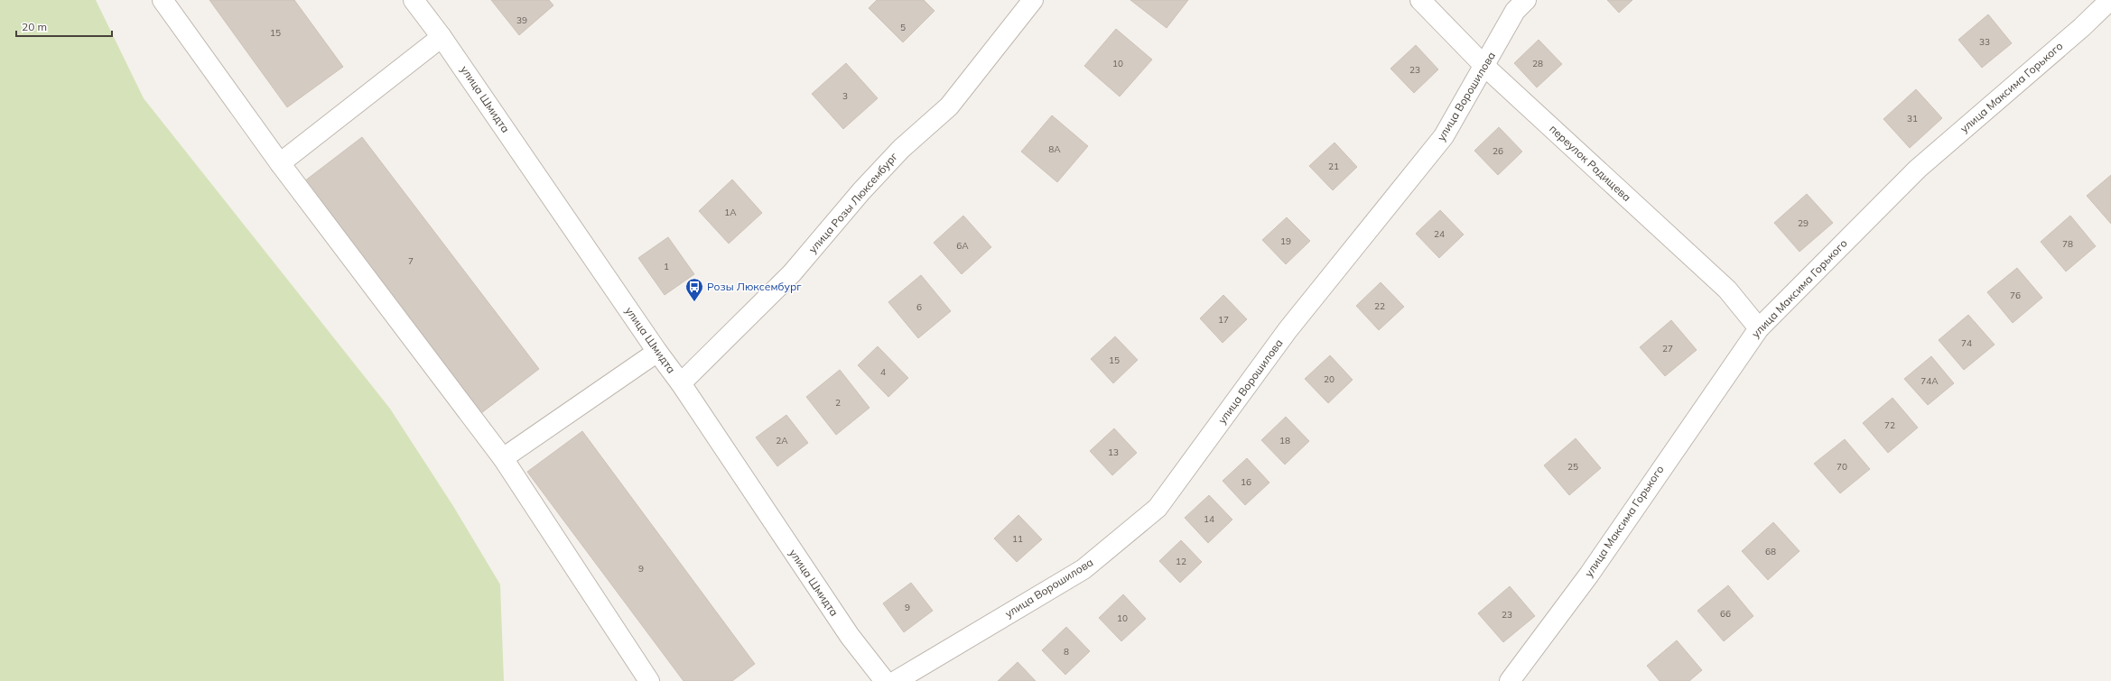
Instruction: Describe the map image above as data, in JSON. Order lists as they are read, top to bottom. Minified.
{"streets":{"street":["улица Максима Горького","улица Ворошилова","улица Шмидта","переулок Радищева","улица Розы Люксембург"]},"crossings":[["улица Максима Горького","переулок Радищева"],["улица Ворошилова","переулок Радищева"],["улица Шмидта","улица Розы Люксембург"]],"places":{"bus stop":["Розы Люксембург"]},"house_numbers":["39","5","15","33","10","28","23","3","31","8А","26","21","1А","29","24","19","78","6А","7","1","76","22","6","17","74","27","15","4","20","74А","2","72","2А","18","13","25","70","16","14","11","68","12","9","9","66","23","10","8"],"scale_bar":"20 m"}
